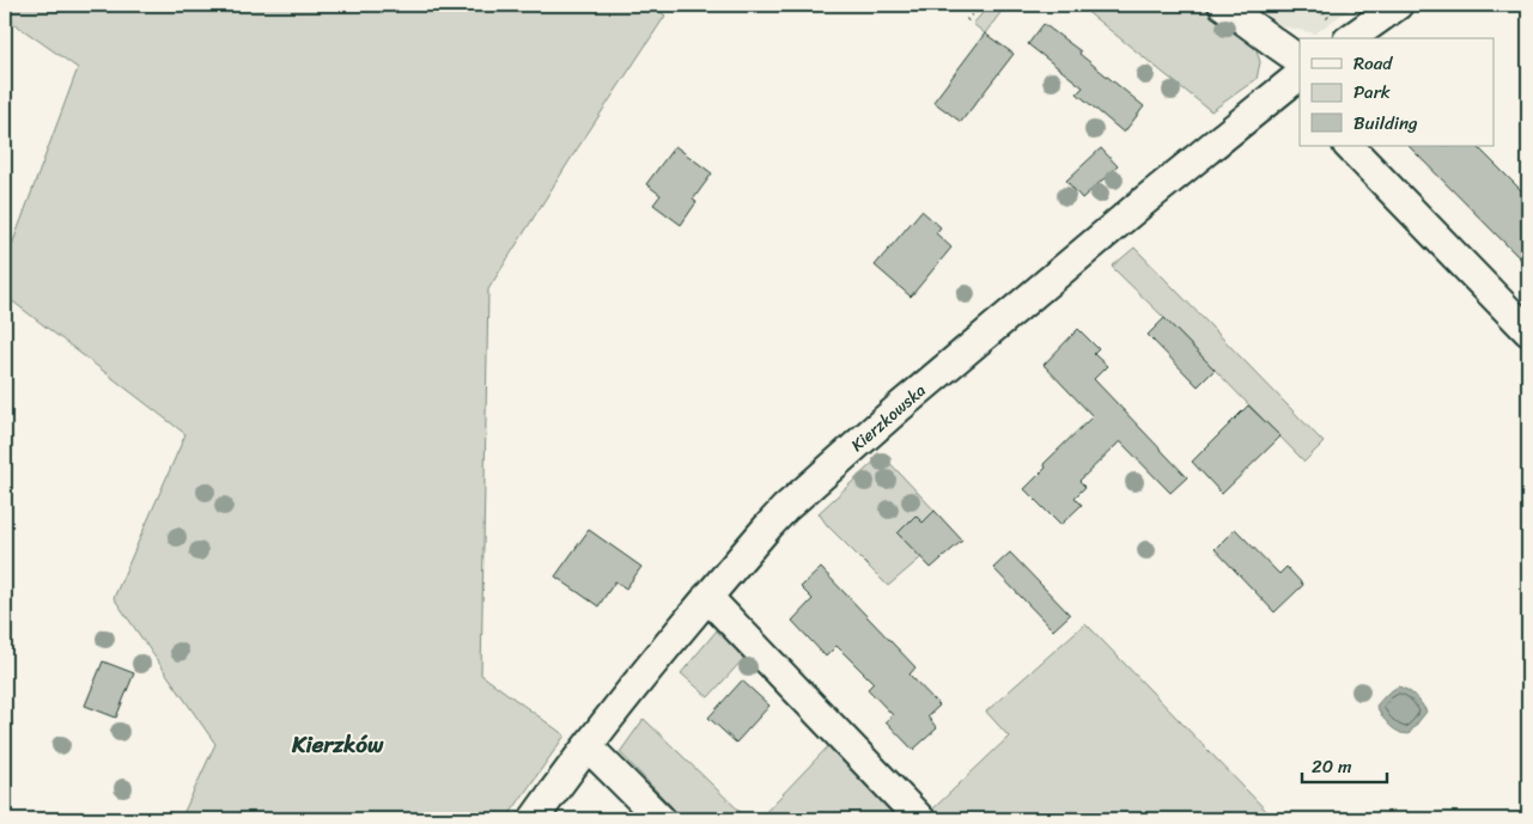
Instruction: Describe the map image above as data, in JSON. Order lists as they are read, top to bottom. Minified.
{"streets":{"street":["Kierzkowska"]},"districts":["Kierzków"],"legend":["Road","Park","Building"],"scale_bar":"20 m"}
